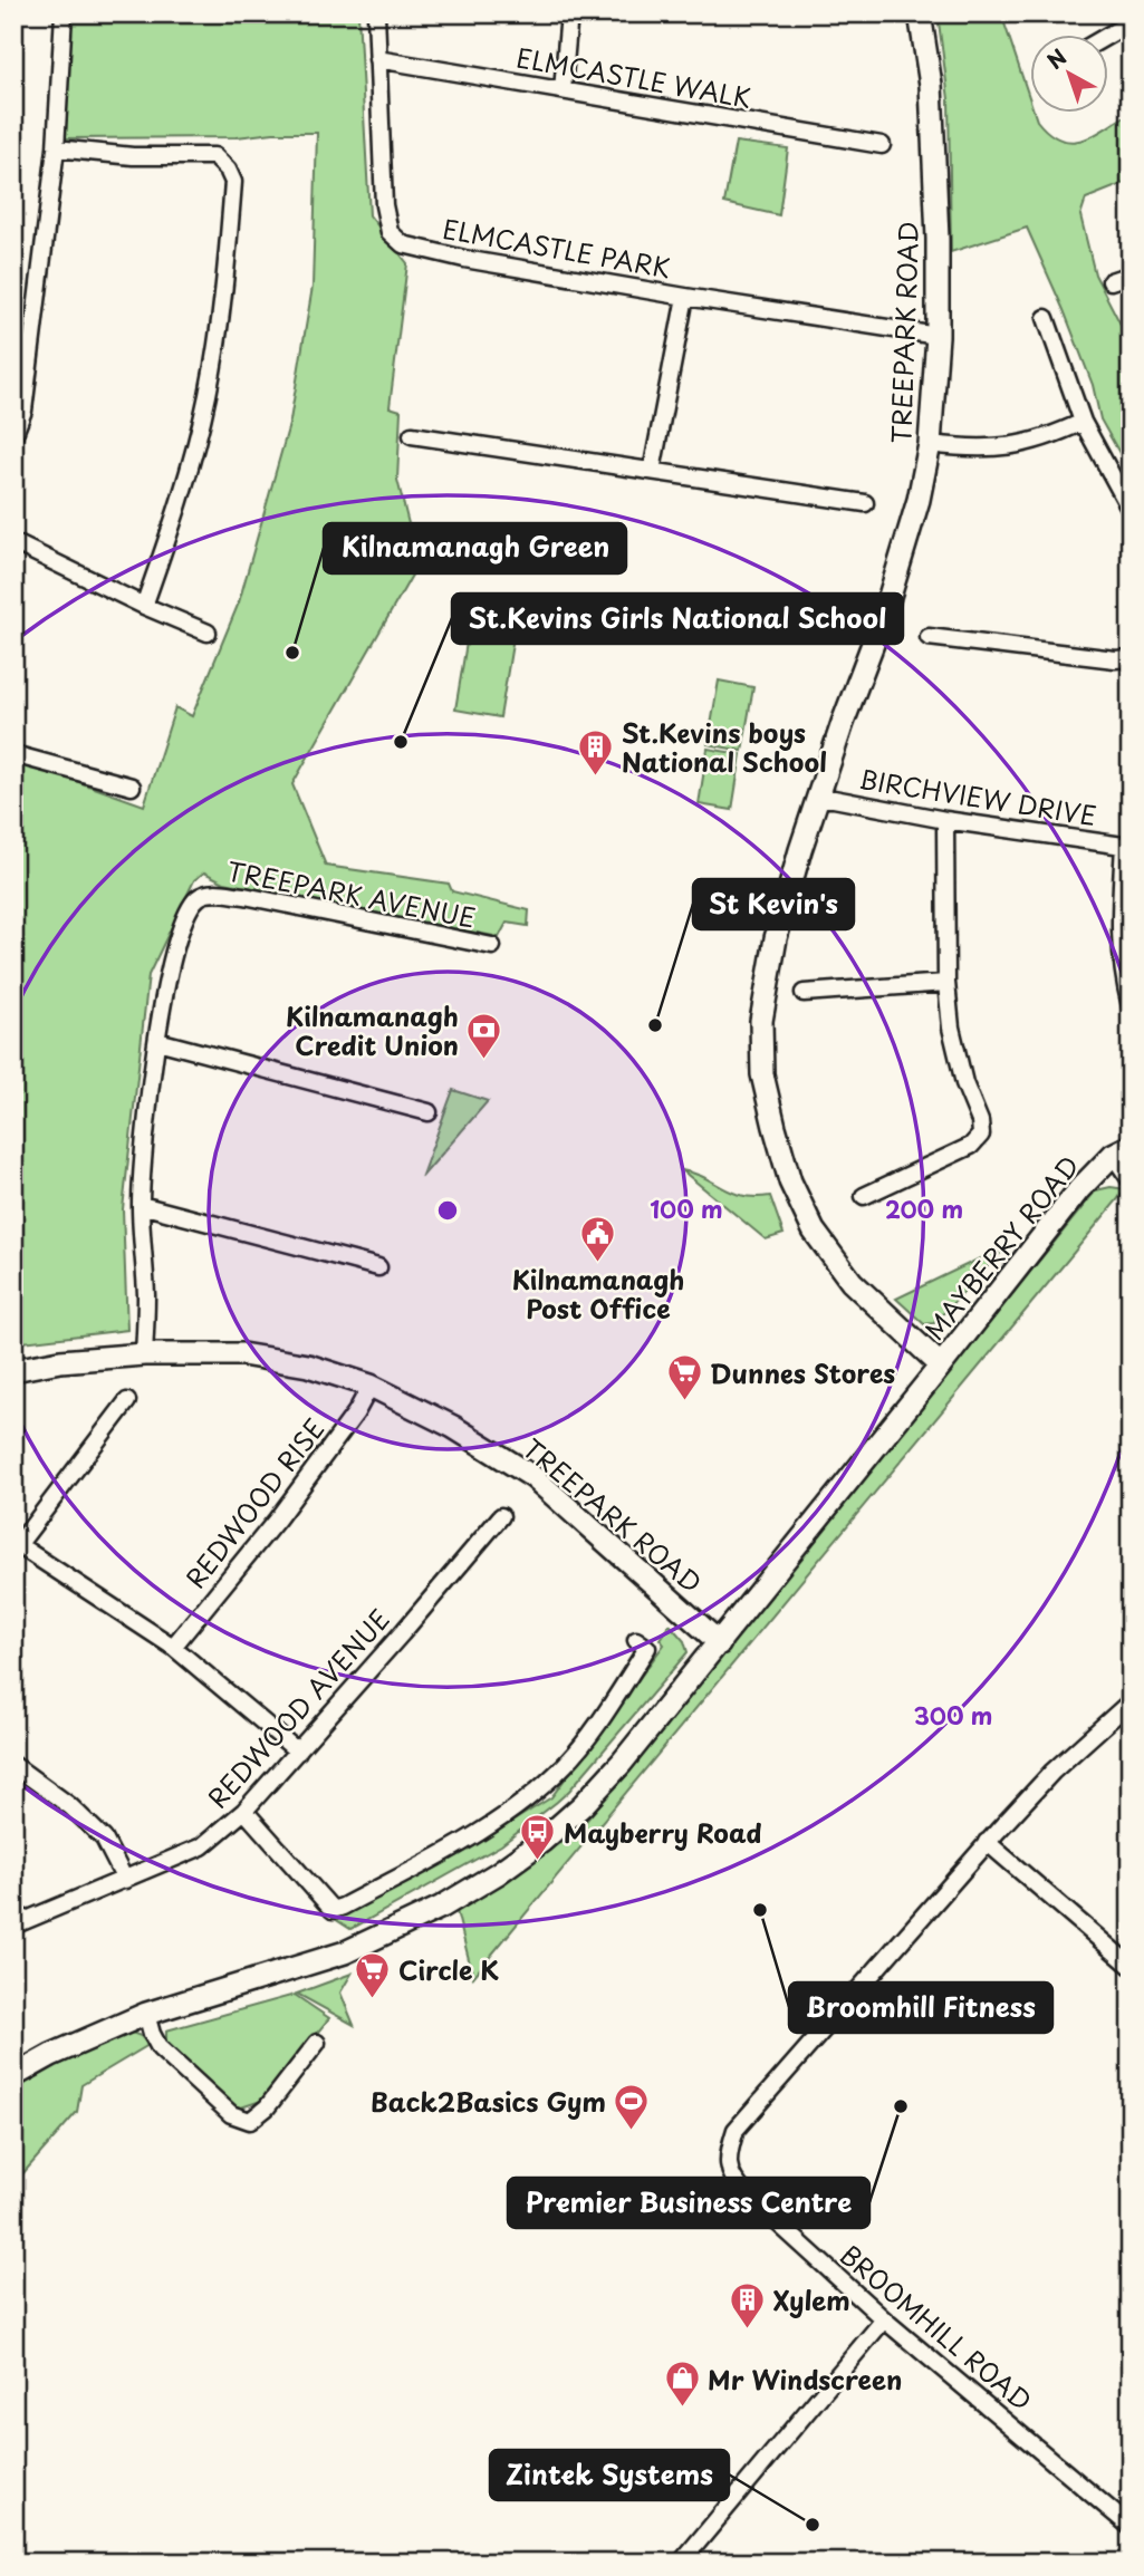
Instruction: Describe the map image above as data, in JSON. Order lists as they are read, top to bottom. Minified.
{"streets":{"street":["ELMCASTLE WALK","ELMCASTLE PARK","TREEPARK ROAD","BIRCHVIEW DRIVE","TREEPARK AVENUE","MAYBERRY ROAD","REDWOOD RISE","REDWOOD AVENUE","BROOMHILL ROAD"]},"crossings":[["ELMCASTLE WALK","ELMCASTLE PARK"],["ELMCASTLE PARK","TREEPARK ROAD"],["TREEPARK ROAD","BIRCHVIEW DRIVE"],["TREEPARK ROAD","TREEPARK AVENUE"],["TREEPARK ROAD","MAYBERRY ROAD"],["TREEPARK ROAD","REDWOOD RISE"]],"places":{"other":["Kilnamanagh Green","St.Kevins Girls National School","St Kevin's","Broomhill Fitness","Premier Business Centre","Zintek Systems"],"building":["St.Kevins boys National School","Xylem"],"bank":["Kilnamanagh Credit Union"],"public building":["Kilnamanagh Post Office"],"supermarket":["Dunnes Stores","Circle K"],"bus stop":["Mayberry Road"],"sports":["Back2Basics Gym"],"shop":["Mr Windscreen"]},"north":"top left","rings":["100 m","200 m","300 m"]}
